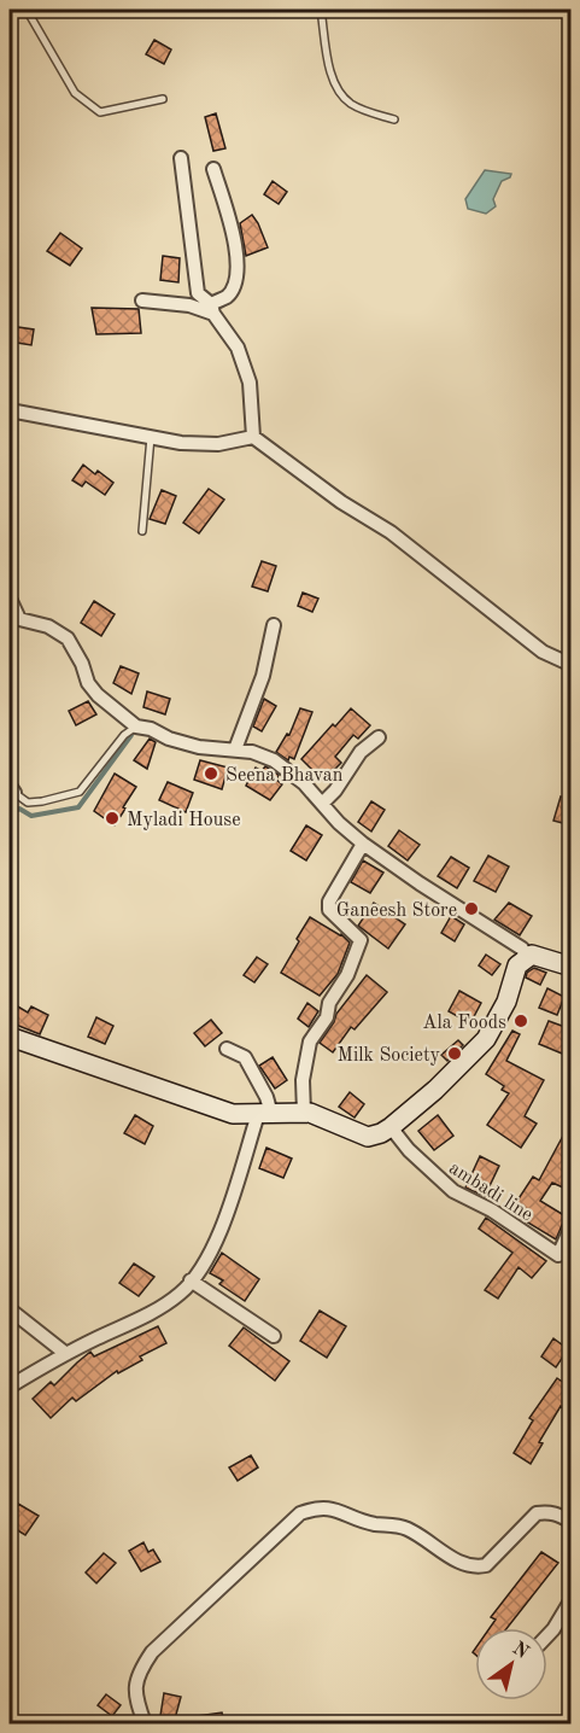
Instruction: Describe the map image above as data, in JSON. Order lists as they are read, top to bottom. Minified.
{"streets":{"street":["ambadi line"]},"places":["Seena Bhavan","Myladi House","Ganeesh Store","Ala Foods","Milk Society"],"north":"top right"}
